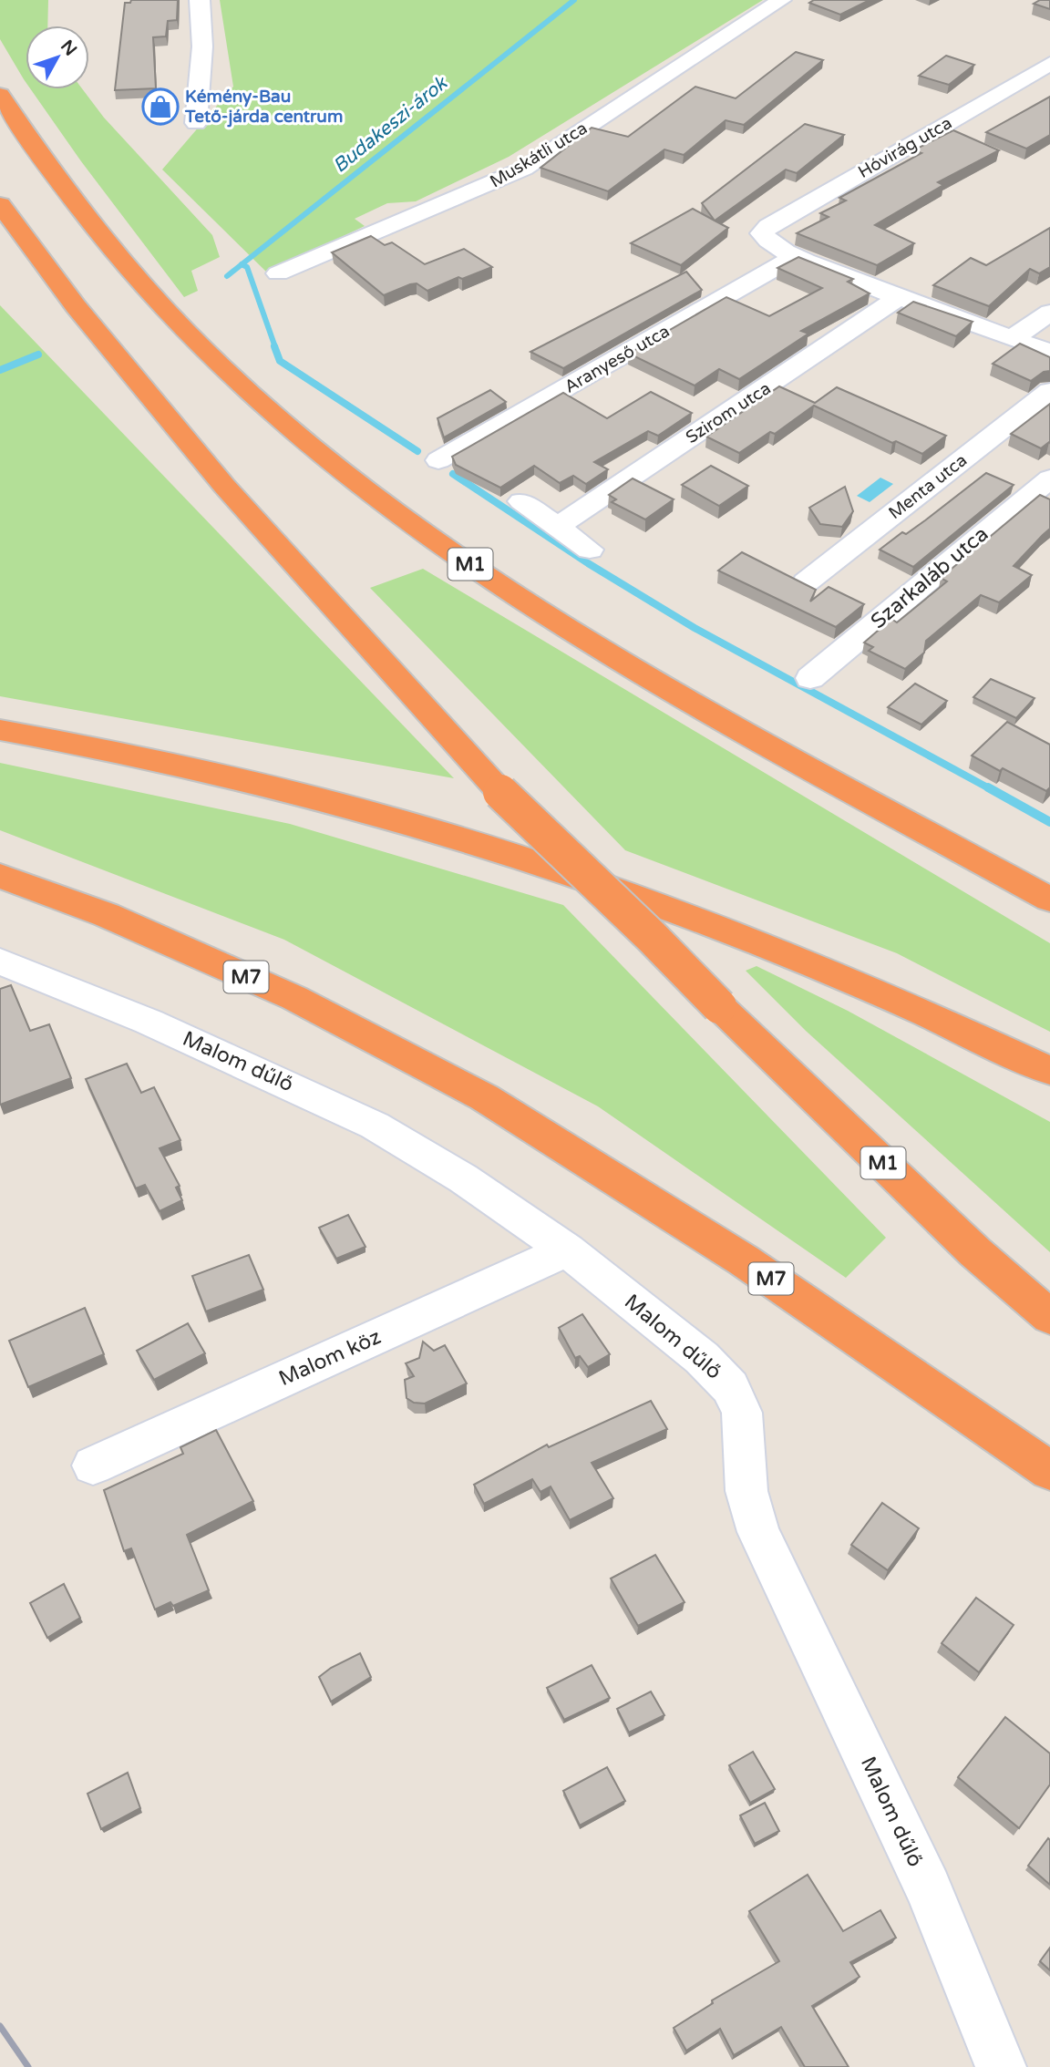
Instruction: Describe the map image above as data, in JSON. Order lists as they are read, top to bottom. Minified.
{"streets":{"highway":["M1","M7"],"street":["Hóvirág utca","Muskátli utca","Aranyeső utca","Szirom utca","Menta utca","Szarkaláb utca","Malom dűlő","Malom köz"]},"crossings":[["Hóvirág utca","Aranyeső utca"],["Malom dűlő","Malom köz"]],"water":["Budakeszi-árok"],"places":{"shop":["Kémény-Bau Tető-járda centrum"]},"north":"top right"}
